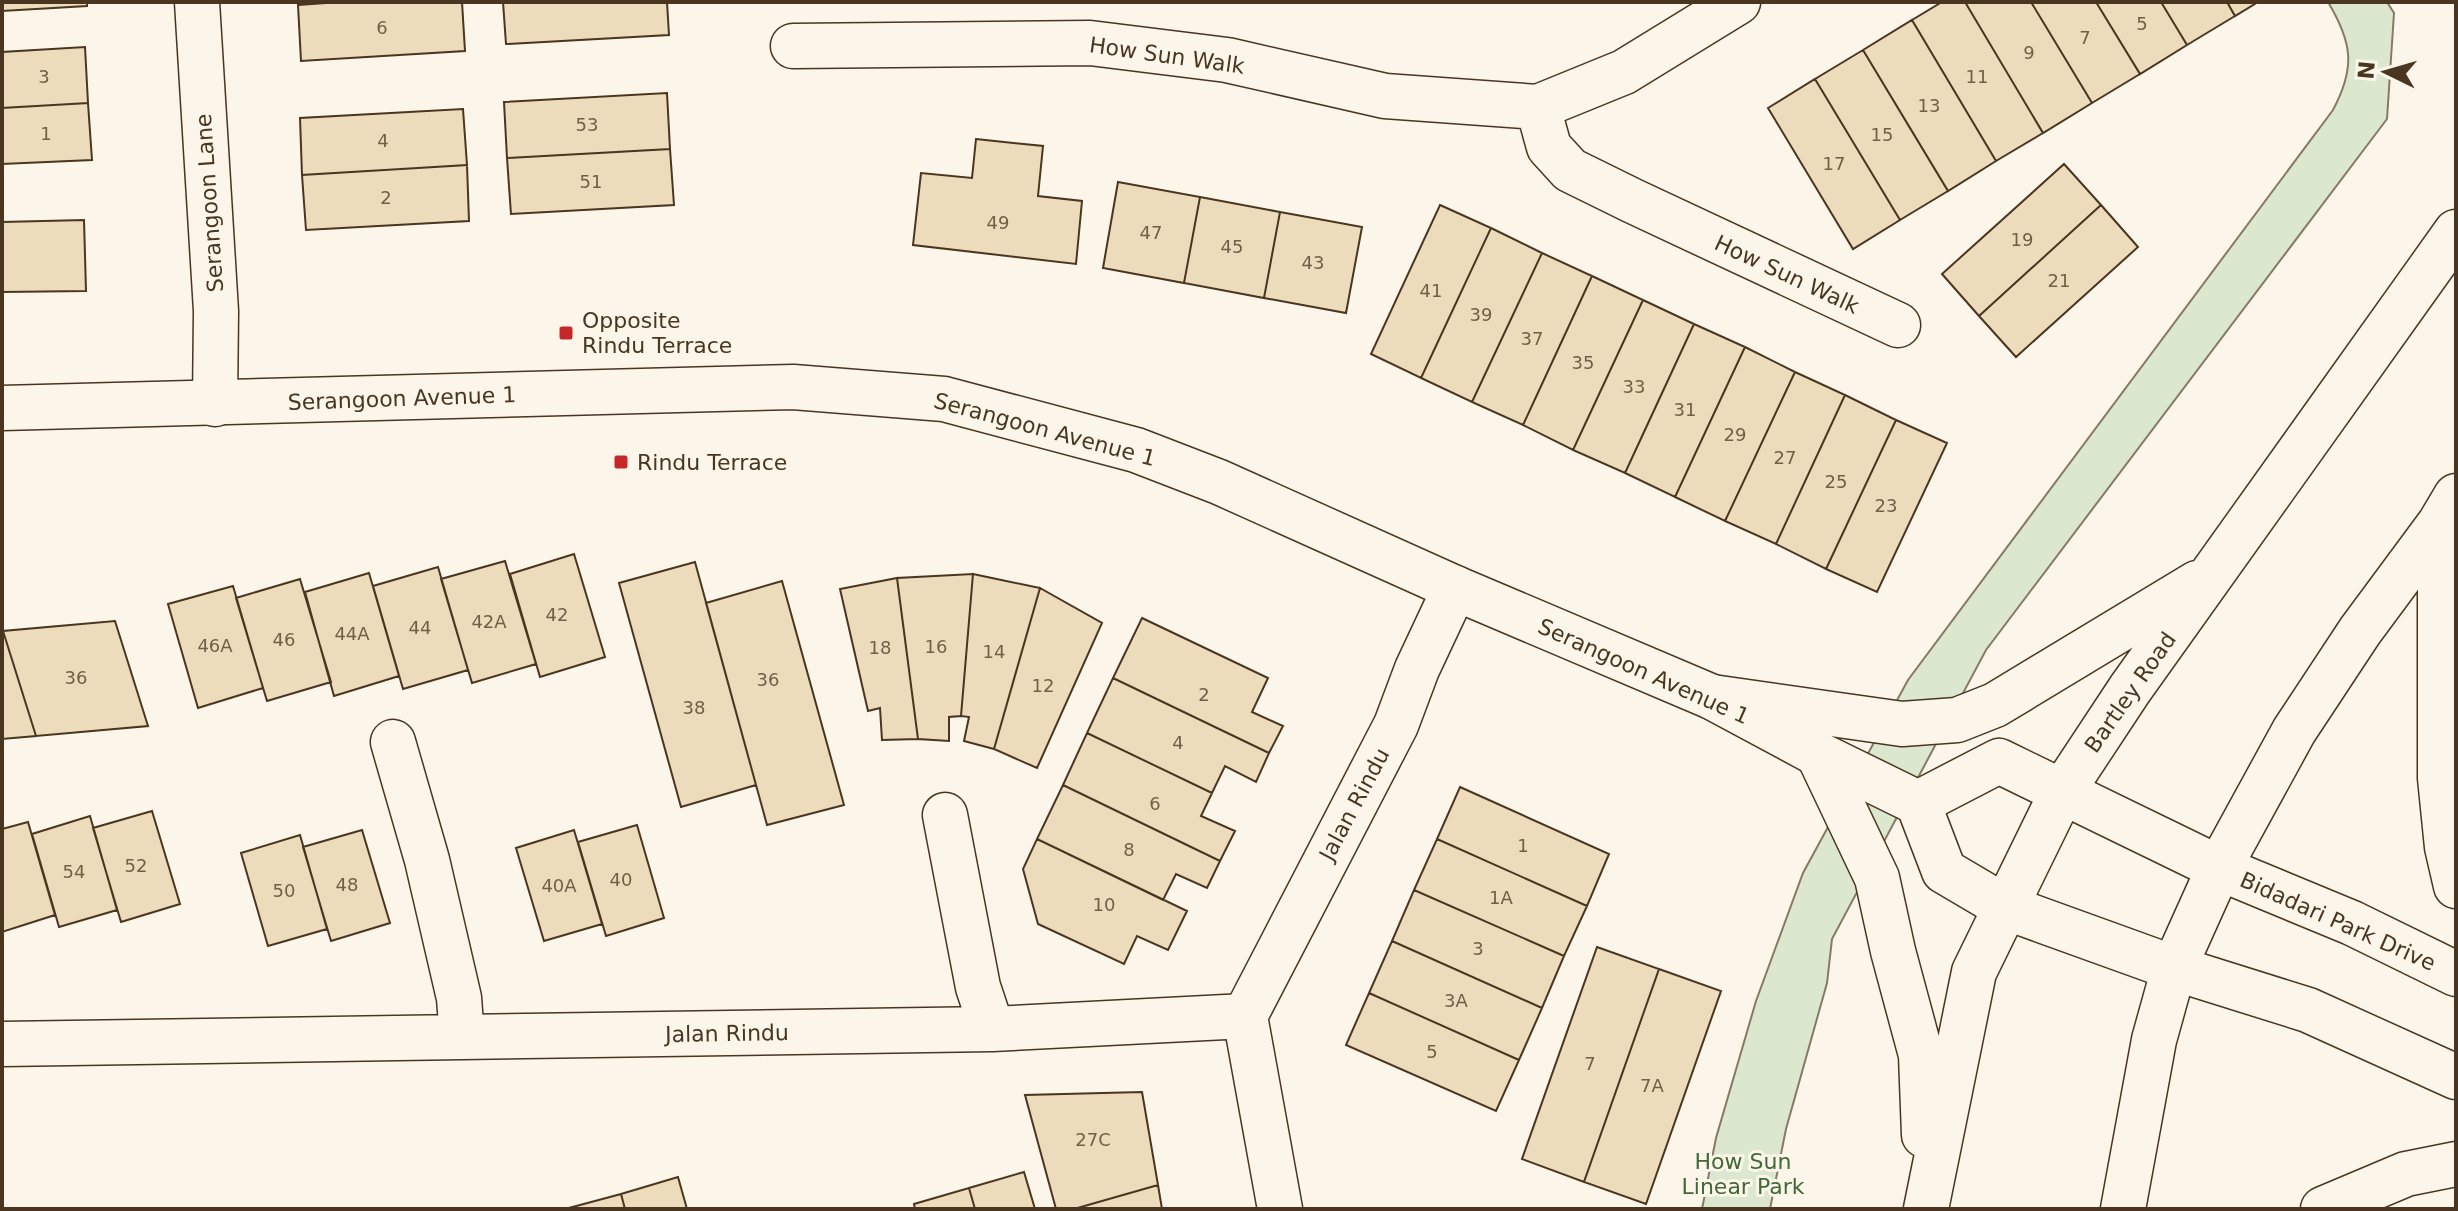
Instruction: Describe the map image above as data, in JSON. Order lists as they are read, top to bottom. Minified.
{"streets":{"main road":["How Sun Walk","Serangoon Lane","Serangoon Avenue 1","Bartley Road","Jalan Rindu","Bidadari Park Drive"]},"crossings":[["Serangoon Lane","Serangoon Avenue 1"],["Serangoon Avenue 1","Jalan Rindu"]],"parks":["How Sun Linear Park"],"places":{"transit":["Opposite Rindu Terrace","Rindu Terrace"]},"house_numbers":["5","6","7","9","3","11","13","53","1","15","4","17","51","2","49","47","19","45","43","21","41","39","37","35","33","31","29","27","25","23","42","42A","44","44A","46","46A","16","18","14","36","36","12","2","38","4","6","1","8","52","54","40","48","40A","50","1A","10","3","3A","5","7","7A","27C"],"north":"left"}
